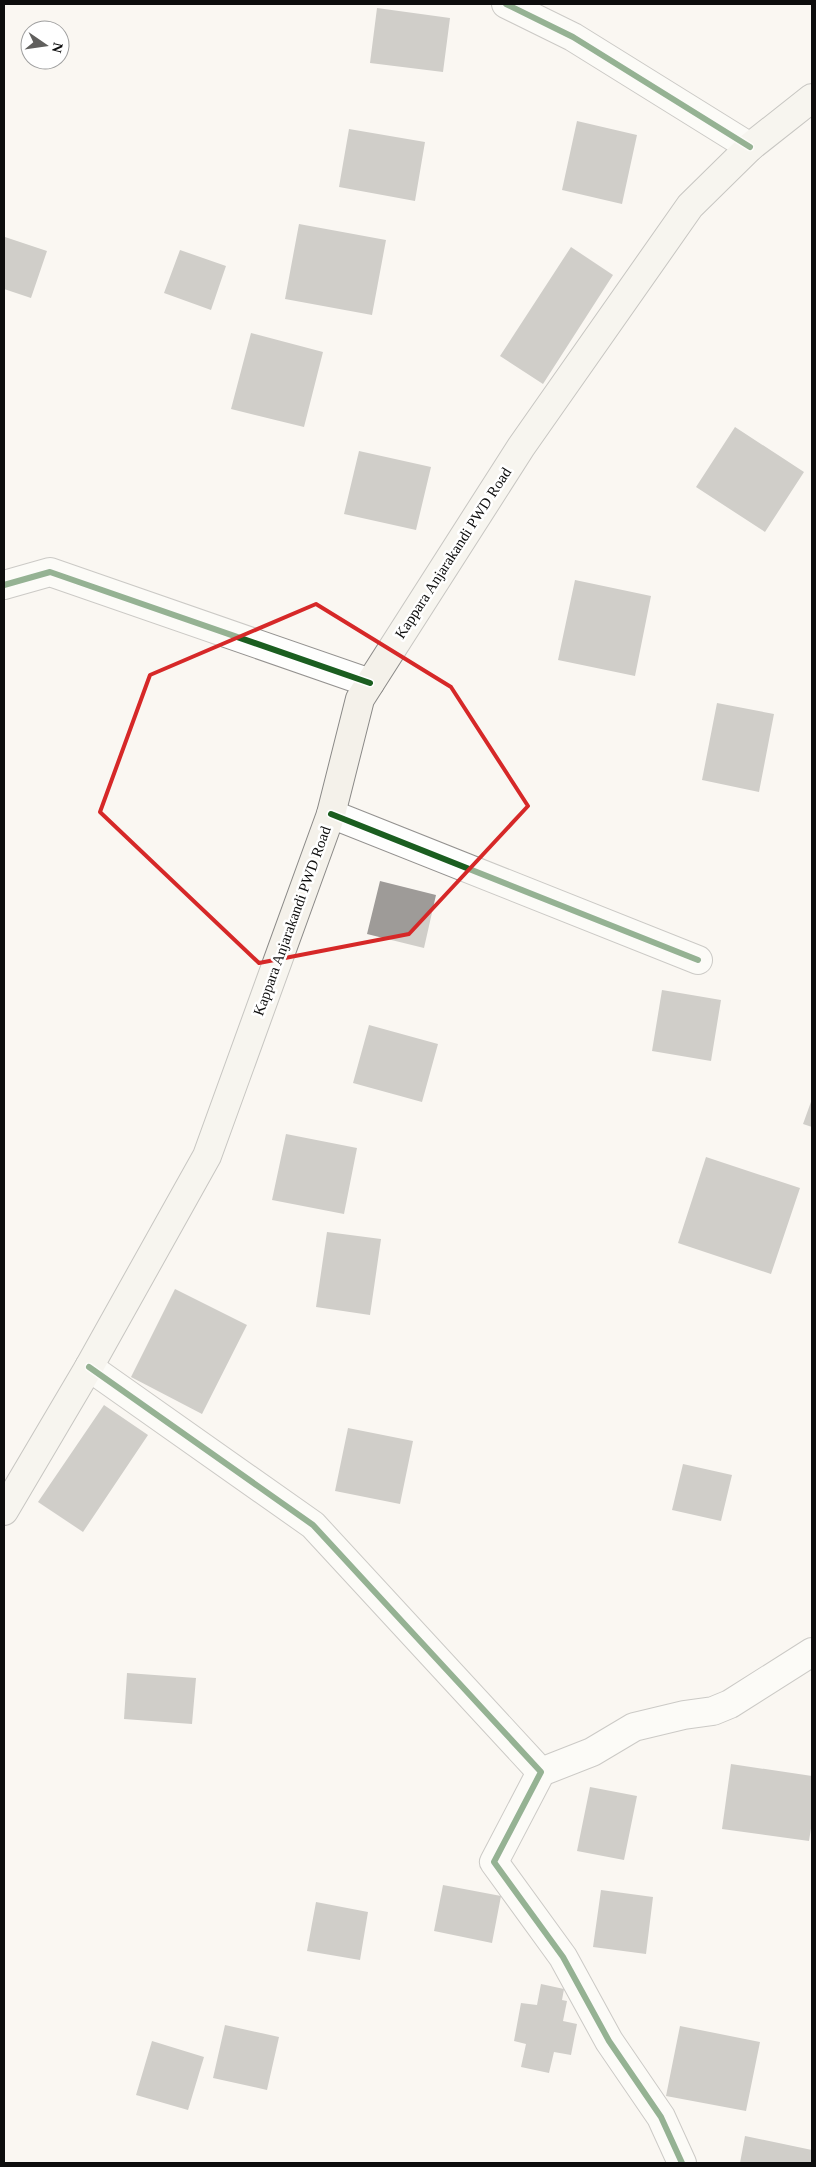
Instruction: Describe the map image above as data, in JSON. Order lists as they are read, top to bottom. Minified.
{"streets":{"main road":["Kappara Anjarakandi PWD Road"]},"north":"right"}
